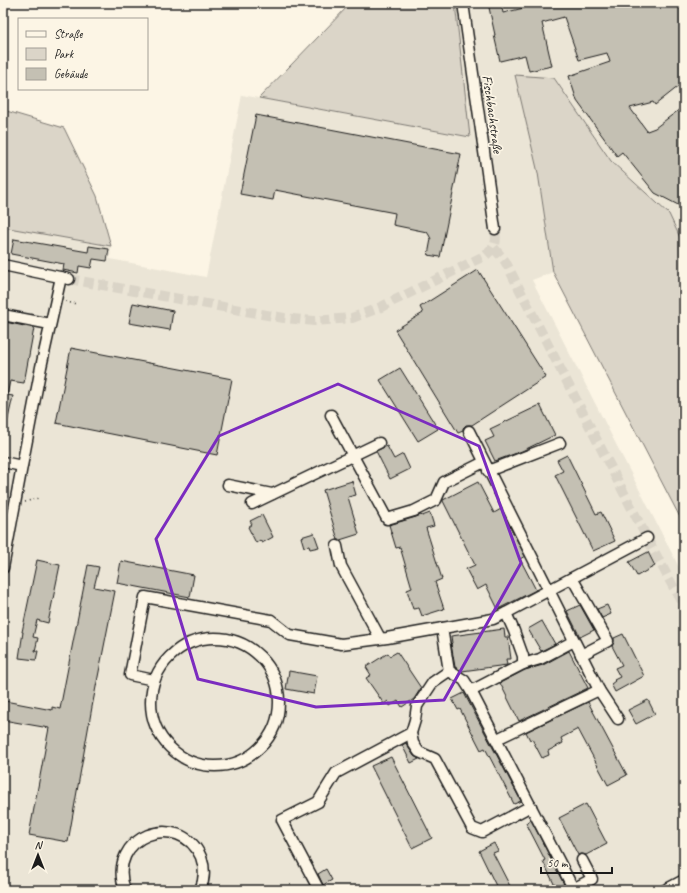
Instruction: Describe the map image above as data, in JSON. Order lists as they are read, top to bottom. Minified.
{"streets":{"street":["Fischbachstraße"]},"legend":["Straße","Park","Gebäude"],"scale_bar":"50 m","north":"top"}
